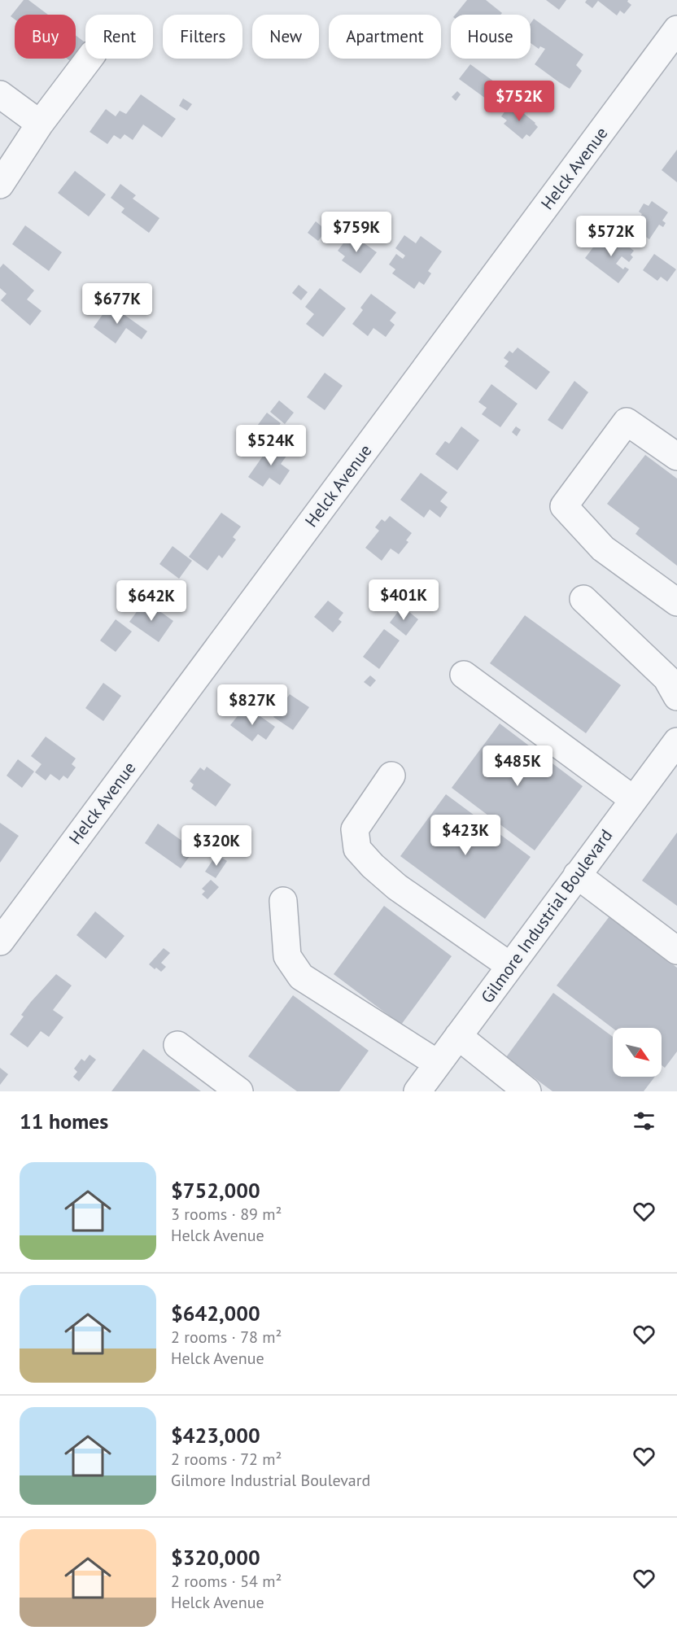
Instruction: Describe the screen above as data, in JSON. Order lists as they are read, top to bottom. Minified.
{"streets":{"street":["Helck Avenue","Gilmore Industrial Boulevard"]},"north":"bottom right","page":{"chip":["Buy","Rent","Filters","New","Apartment","House"],"price":["$752K","$759K","$572K","$677K","$524K","$401K","$642K","$827K","$485K","$423K","$320K"],"heading":"11 homes","list":[{"name":"$752,000","note":"3 rooms · 89 m² · Helck Avenue"},{"name":"$642,000","note":"2 rooms · 78 m² · Helck Avenue"},{"name":"$423,000","note":"2 rooms · 72 m² · Gilmore Industrial Boulevard"},{"name":"$320,000","note":"2 rooms · 54 m² · Helck Avenue"}]}}
